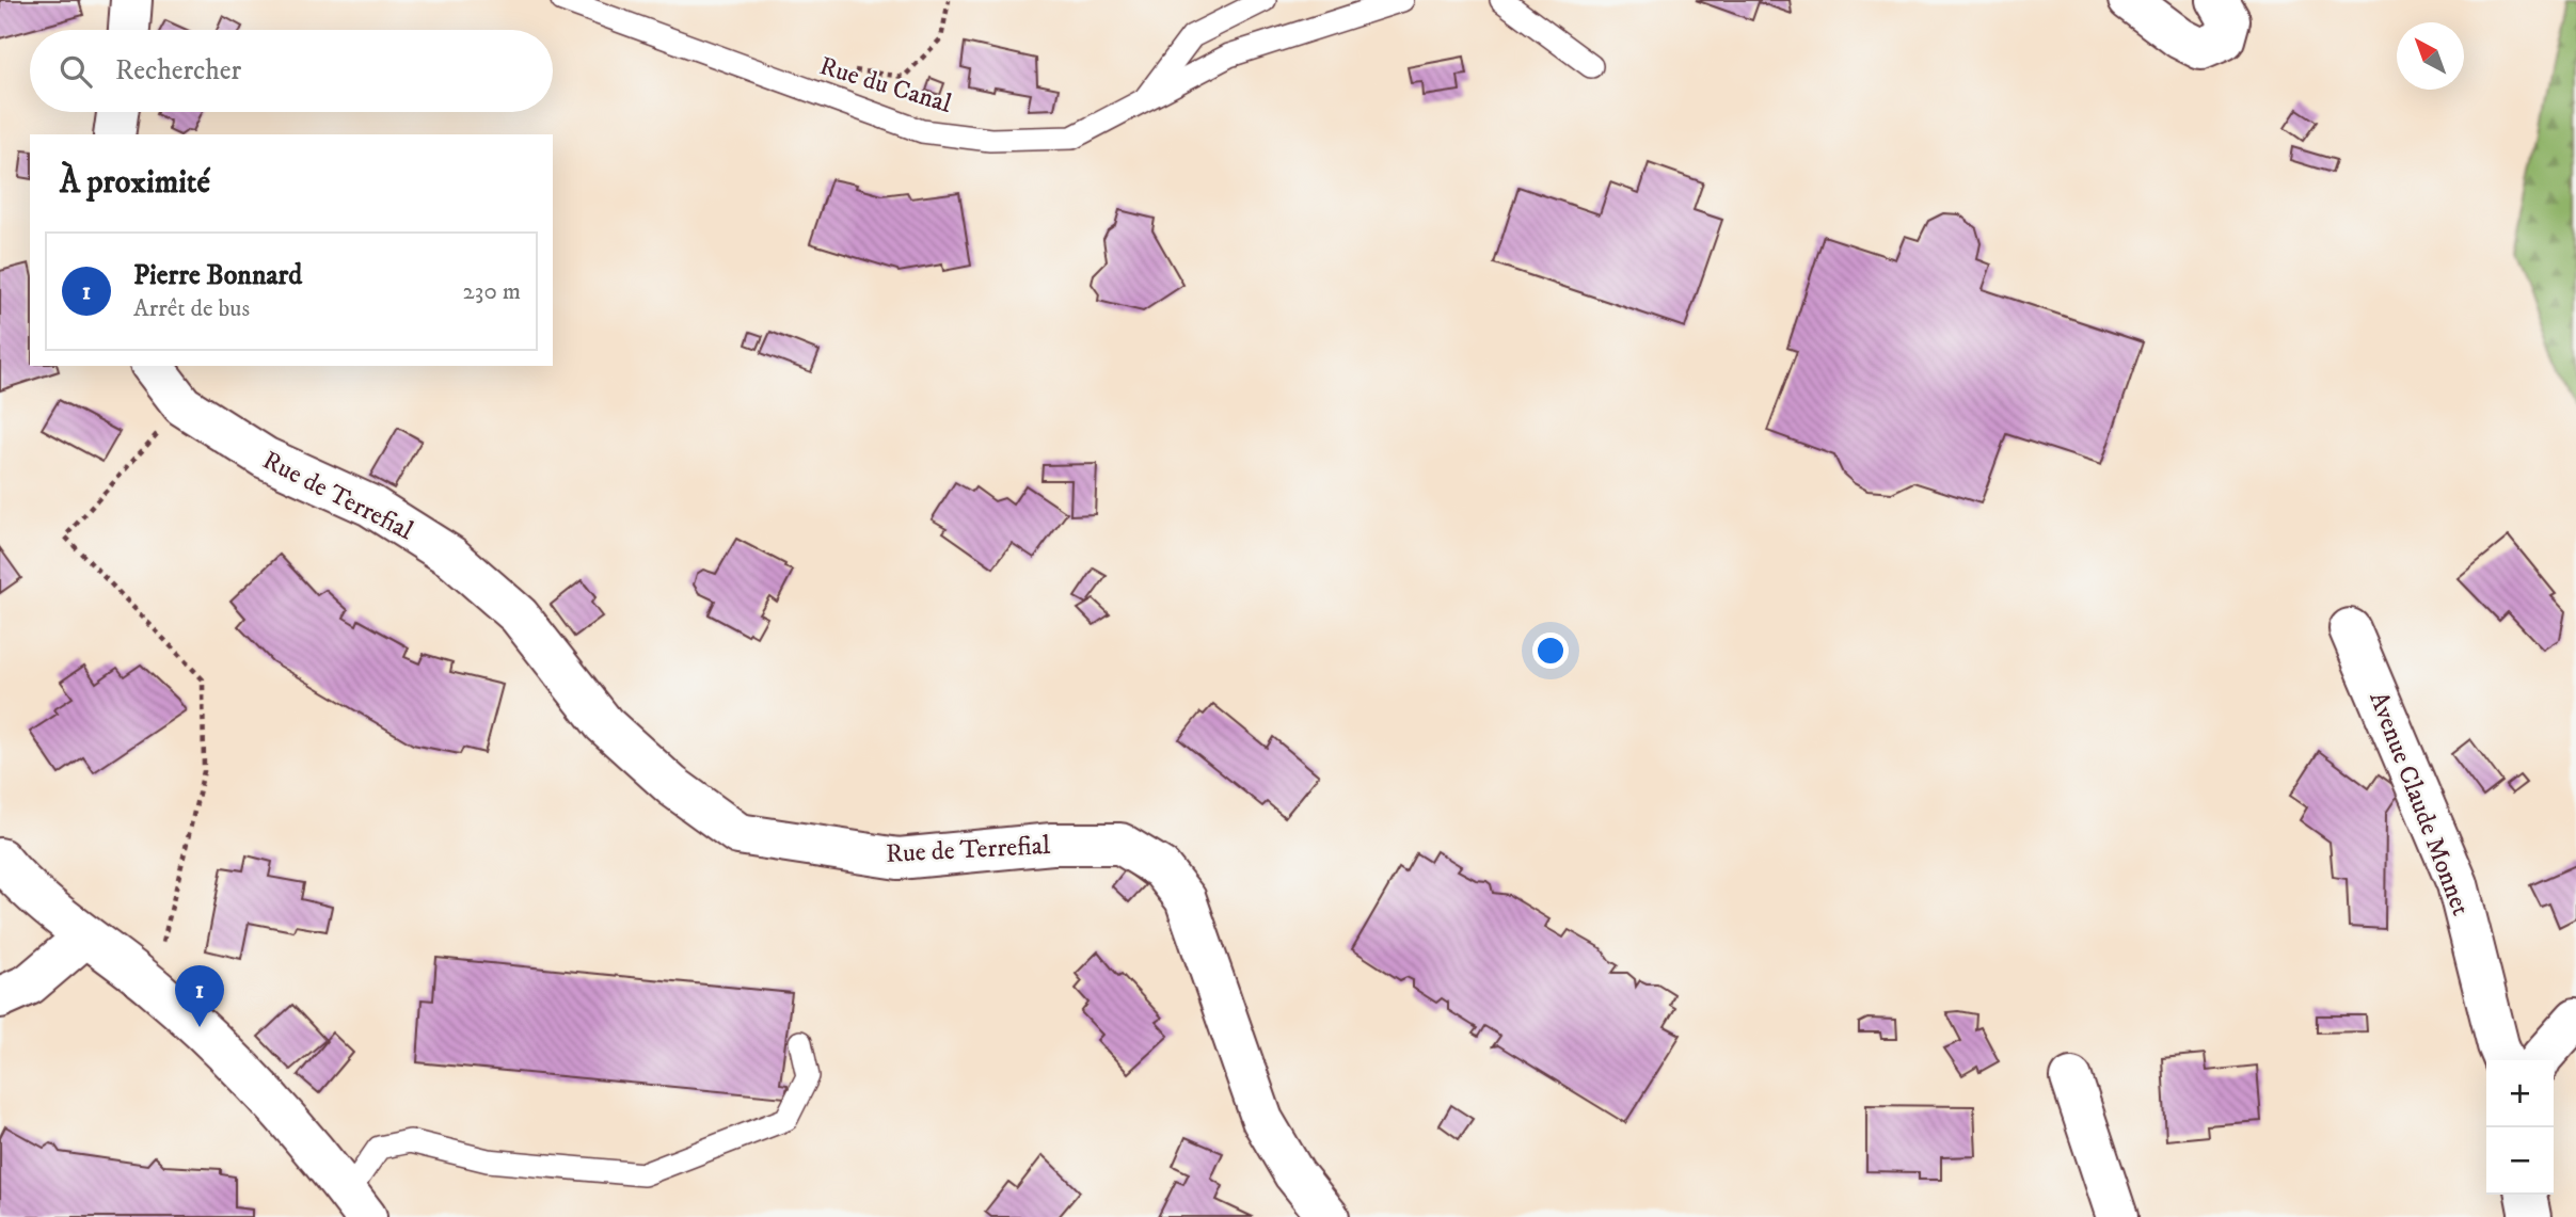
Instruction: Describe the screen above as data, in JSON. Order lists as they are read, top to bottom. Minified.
{"streets":{"street":["Rue de Terrefial","Avenue Claude Monnet"],"lane":["Rue du Canal"]},"north":"top left","page":{"search":"Rechercher","heading":"À proximité","list":[{"mark":"1","name":"Pierre Bonnard","note":"Arrêt de bus","value":"230 m"}],"pins":"1","map_buttons":["+","−"]}}
